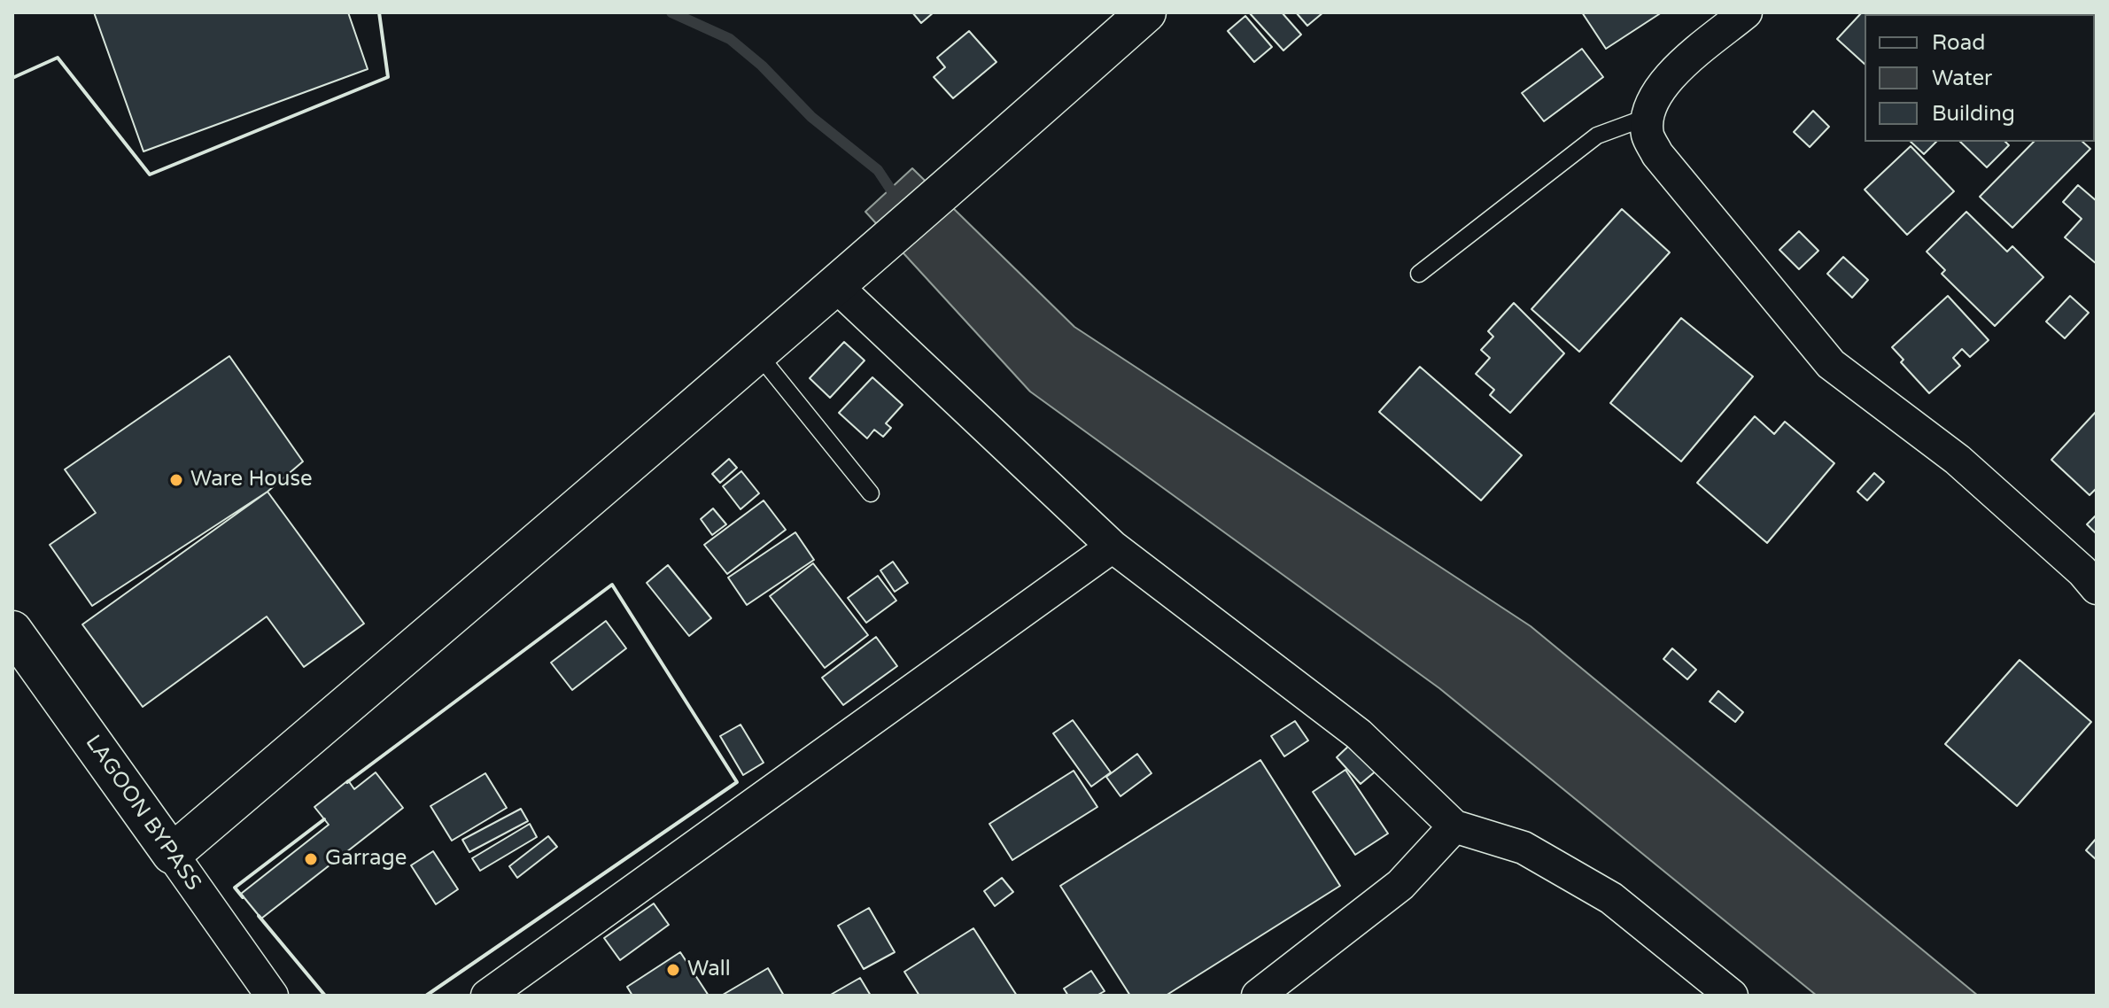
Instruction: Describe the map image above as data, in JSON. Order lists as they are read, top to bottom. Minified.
{"streets":{"street":["LAGOON BYPASS"]},"places":["Ware House","Garrage","Wall"],"legend":["Road","Water","Building"]}
